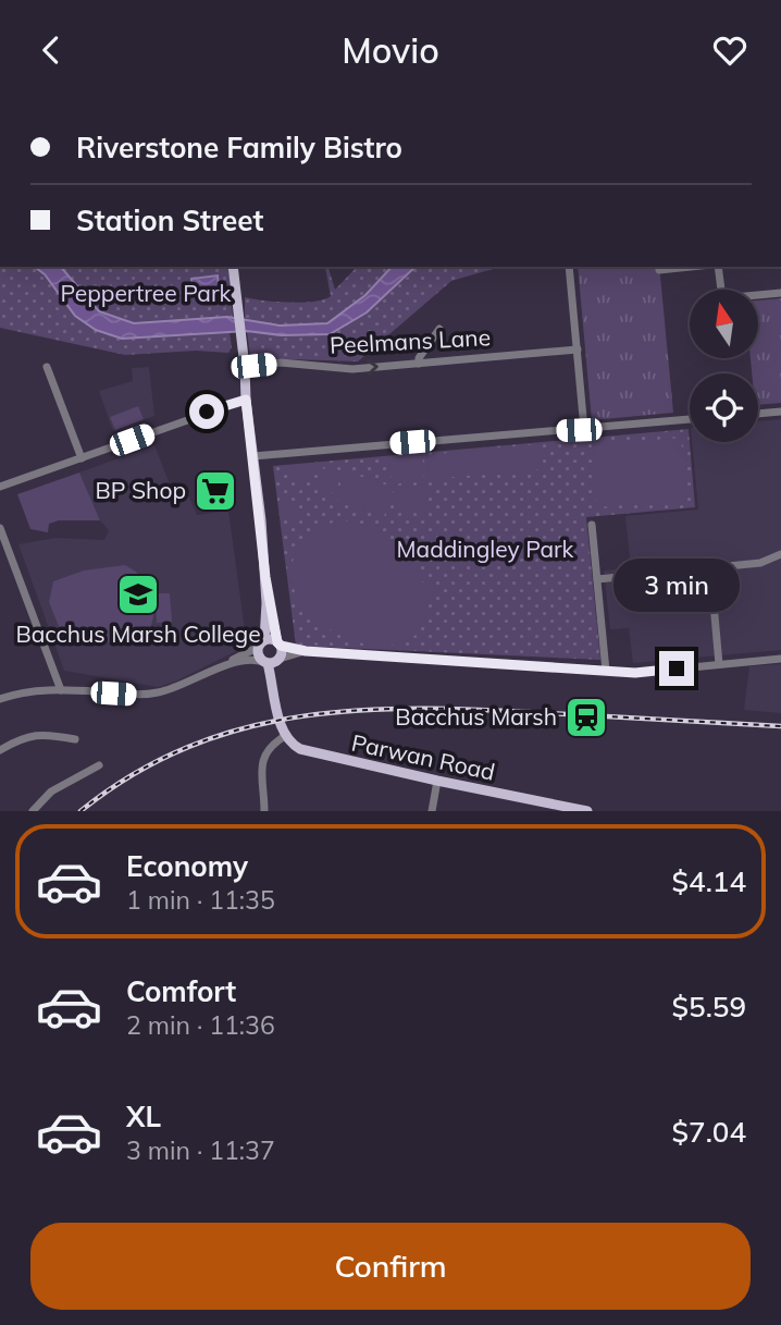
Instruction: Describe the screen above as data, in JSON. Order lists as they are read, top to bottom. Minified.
{"streets":{"main road":["Parwan Road"],"street":["Peelmans Lane"]},"one_way":["Peelmans Lane"],"parks":["Peppertree Park","Maddingley Park"],"places":{"supermarket":["BP Shop"],"school or university":["Bacchus Marsh College"],"station":["Bacchus Marsh"]},"north":"top","page":{"header":"Movio","banner":["Riverstone Family Bistro","Station Street"],"bubble":"3 min","list":[{"name":"Economy","note":"1 min · 11:35","value":"$4.14"},{"name":"Comfort","note":"2 min · 11:36","value":"$5.59"},{"name":"XL","note":"3 min · 11:37","value":"$7.04"}],"buttons":"Confirm"}}
